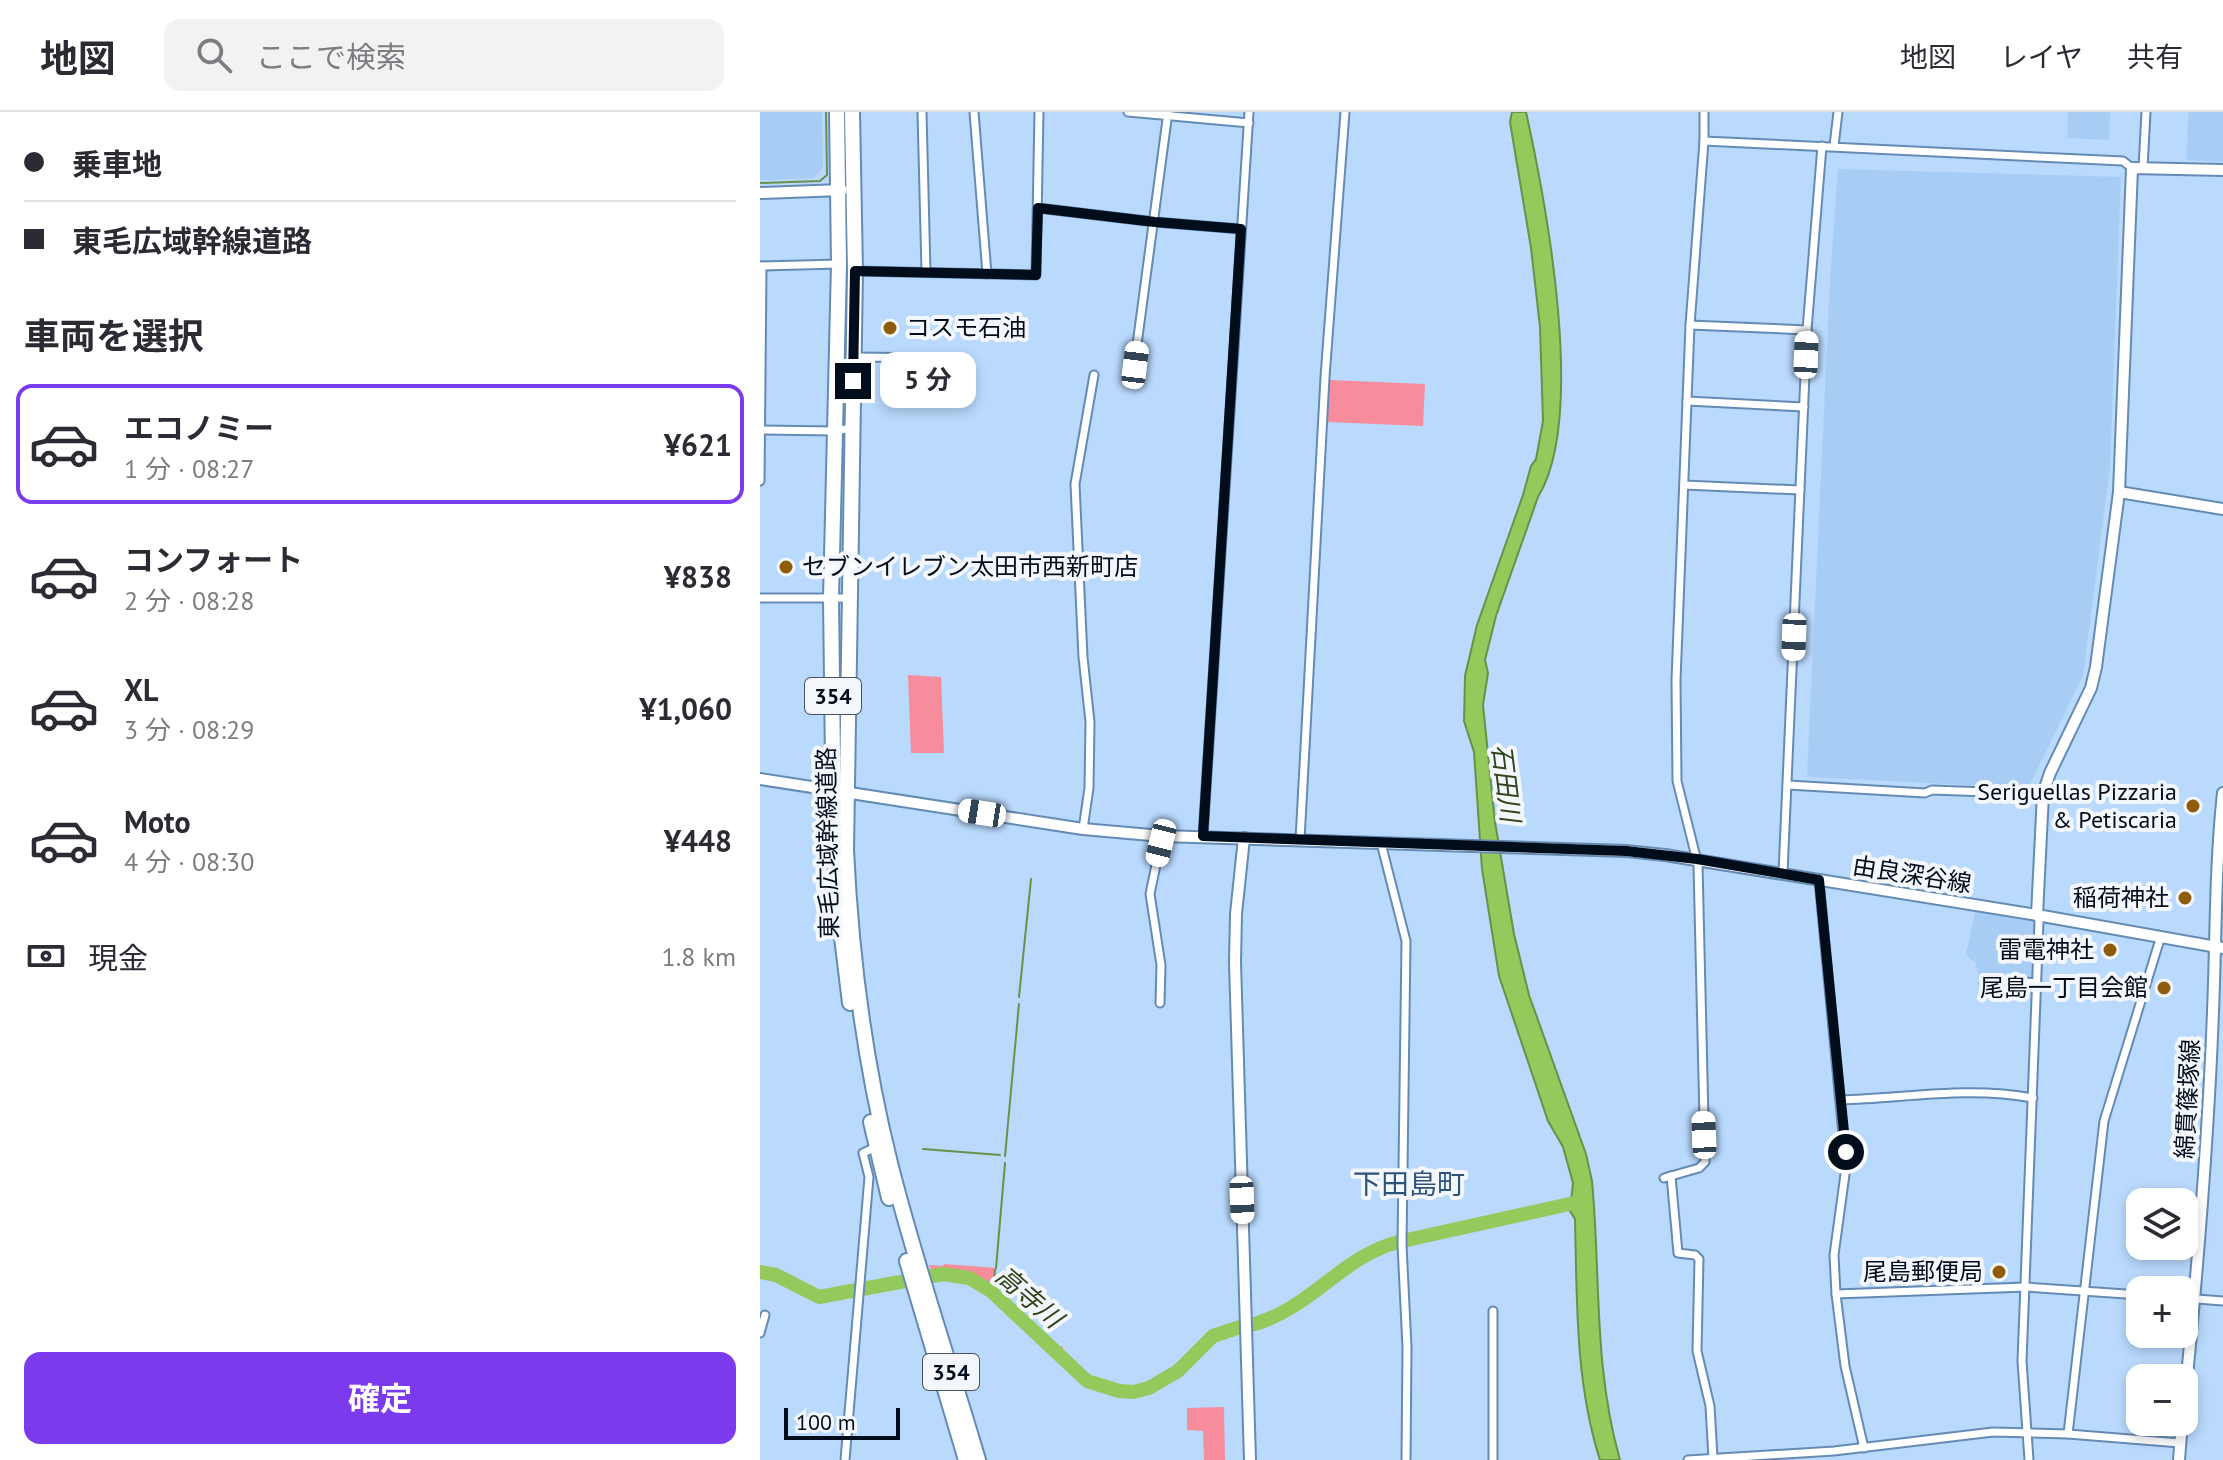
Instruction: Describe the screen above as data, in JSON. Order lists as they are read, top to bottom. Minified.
{"streets":{"highway":["354","東毛広域幹線道路"],"main road":["由良深谷線","綿貫篠塚線"]},"crossings":[["由良深谷線","綿貫篠塚線"]],"districts":["下田島町"],"water":["石田川","高寺川"],"places":["コスモ石油","セブンイレブン太田市西新町店","Seriguellas Pizzaria & Petiscaria","稲荷神社","雷電神社","尾島一丁目会館","尾島郵便局"],"scale_bar":"100 m","page":{"header":"地図","search":"ここで検索","nav":["地図","レイヤ","共有"],"banner":["乗車地","東毛広域幹線道路"],"heading":"車両を選択","bubble":"5 分","list":[{"name":"エコノミー","note":"1 分 · 08:27","value":"¥621"},{"name":"コンフォート","note":"2 分 · 08:28","value":"¥838"},{"name":"XL","note":"3 分 · 08:29","value":"¥1,060"},{"name":"Moto","note":"4 分 · 08:30","value":"¥448"}],"pay":["現金","1.8 km"],"map_buttons":["+","−"],"buttons":"確定","scale":"100 m"}}
